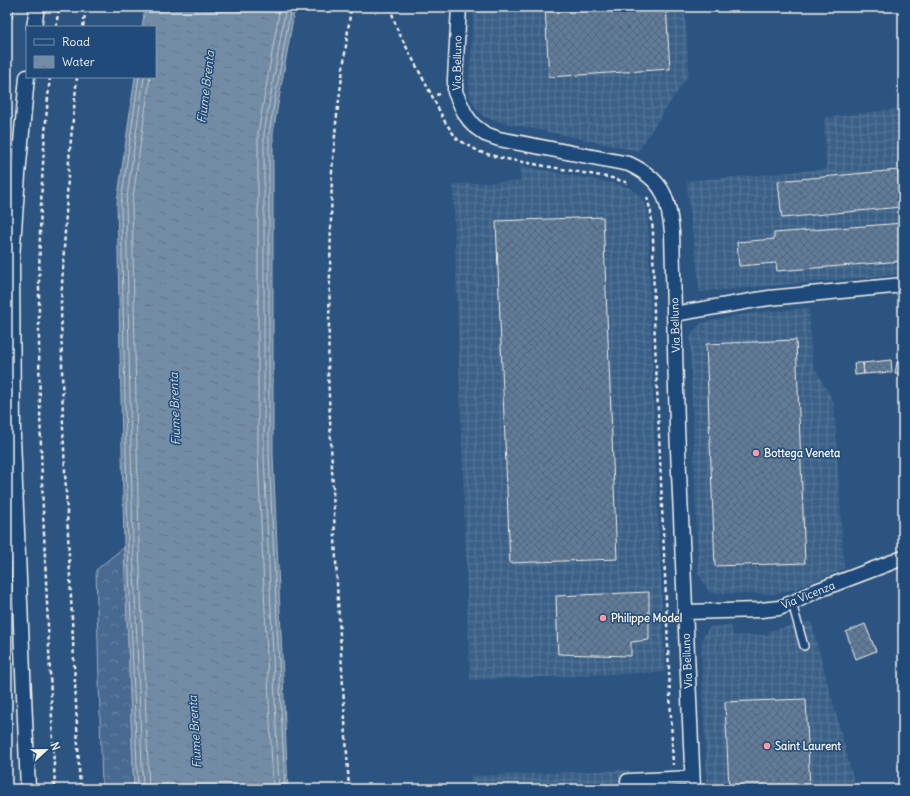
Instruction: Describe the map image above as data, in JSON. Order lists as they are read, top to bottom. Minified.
{"streets":{"street":["Via Belluno","Via Vicenza"]},"crossings":[["Via Belluno","Via Vicenza"]],"water":["Fiume Brenta"],"places":["Bottega Veneta","Philippe Model","Saint Laurent"],"legend":["Road","Water"],"north":"right"}
